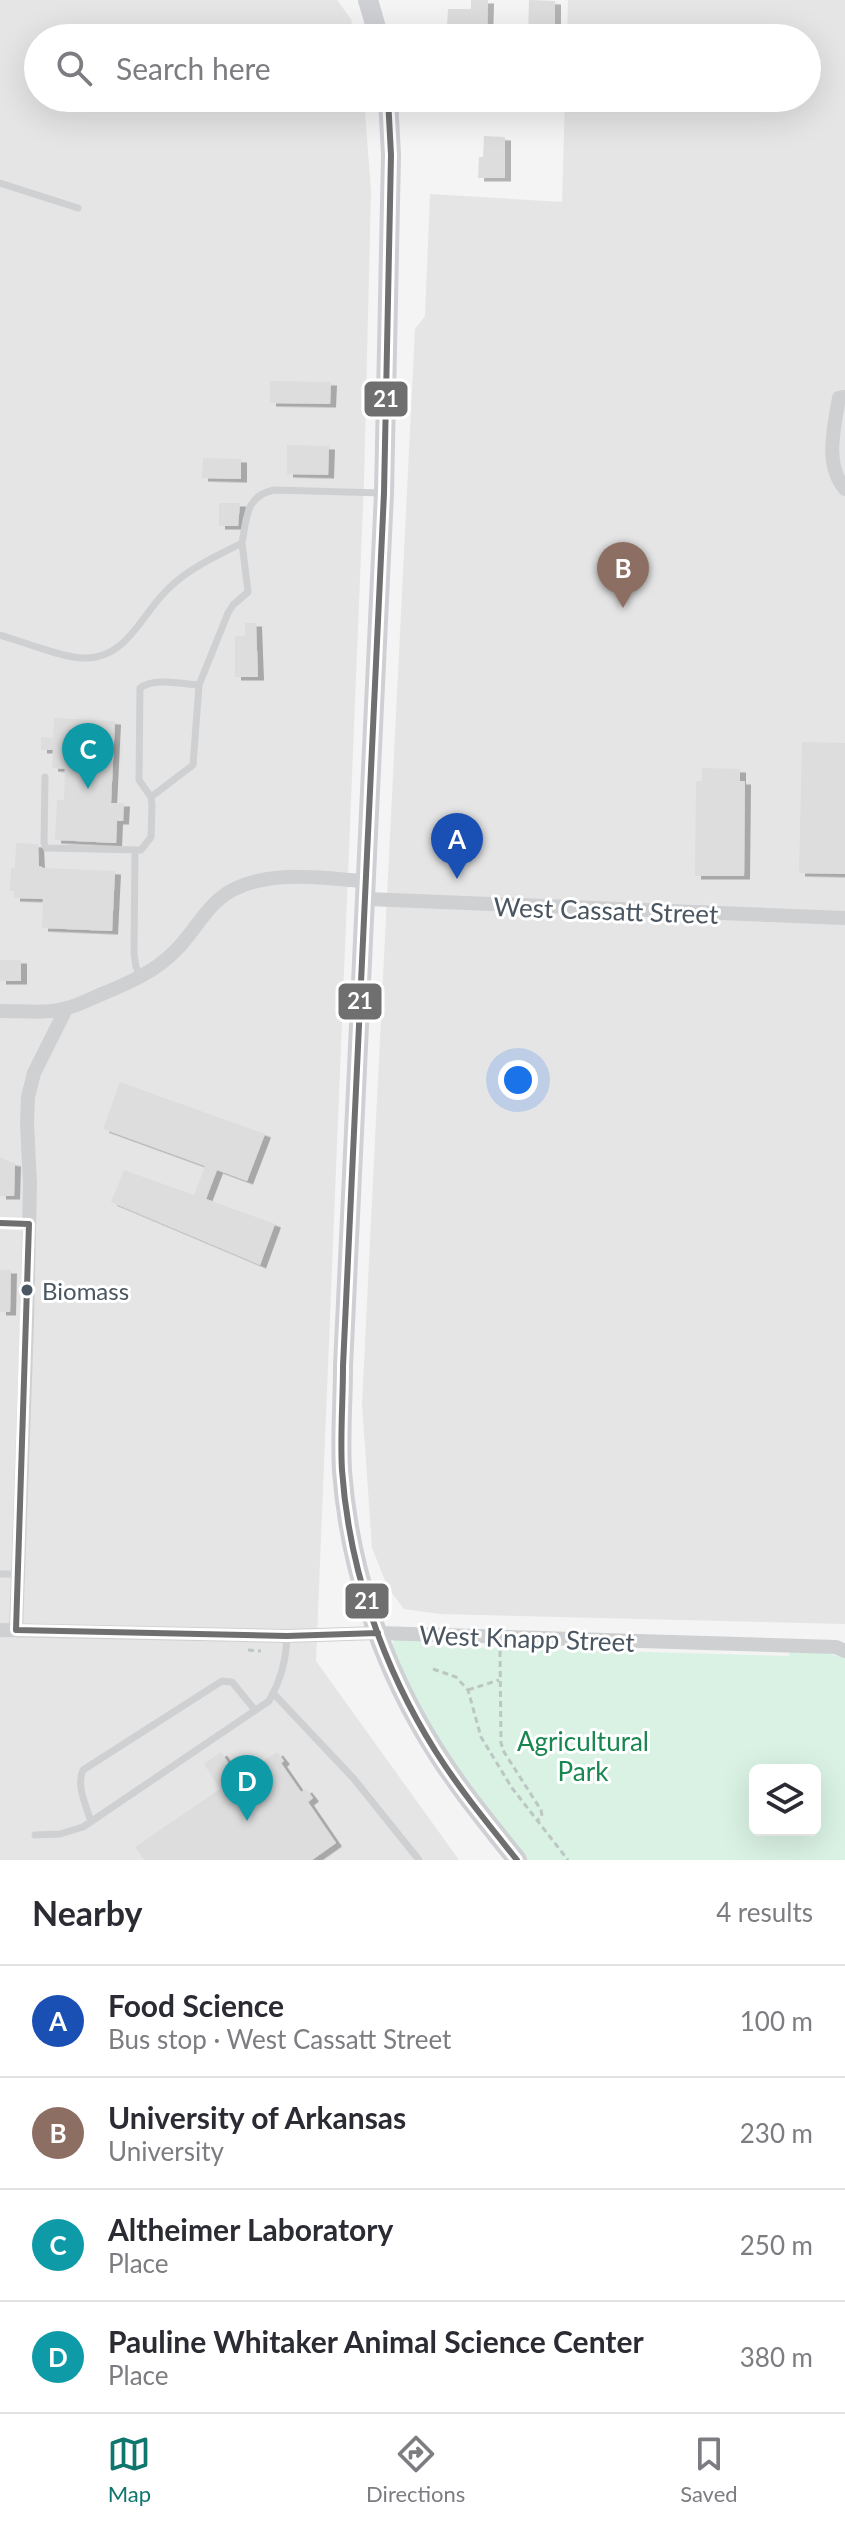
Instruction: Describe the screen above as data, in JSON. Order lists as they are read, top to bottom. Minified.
{"streets":{"street":["West Cassatt Street","West Knapp Street"]},"parks":["Agricultural Park"],"places":["Biomass"],"lines":["transit line 21"],"page":{"search":"Search here","pins":["B","C","A","D"],"heading":["Nearby","4 results"],"list":[{"mark":"A","name":"Food Science","note":"Bus stop · West Cassatt Street","value":"100 m"},{"mark":"B","name":"University of Arkansas","note":"University","value":"230 m"},{"mark":"C","name":"Altheimer Laboratory","note":"Place","value":"250 m"},{"mark":"D","name":"Pauline Whitaker Animal Science Center","note":"Place","value":"380 m"}],"nav":["Map","Directions","Saved"]}}
